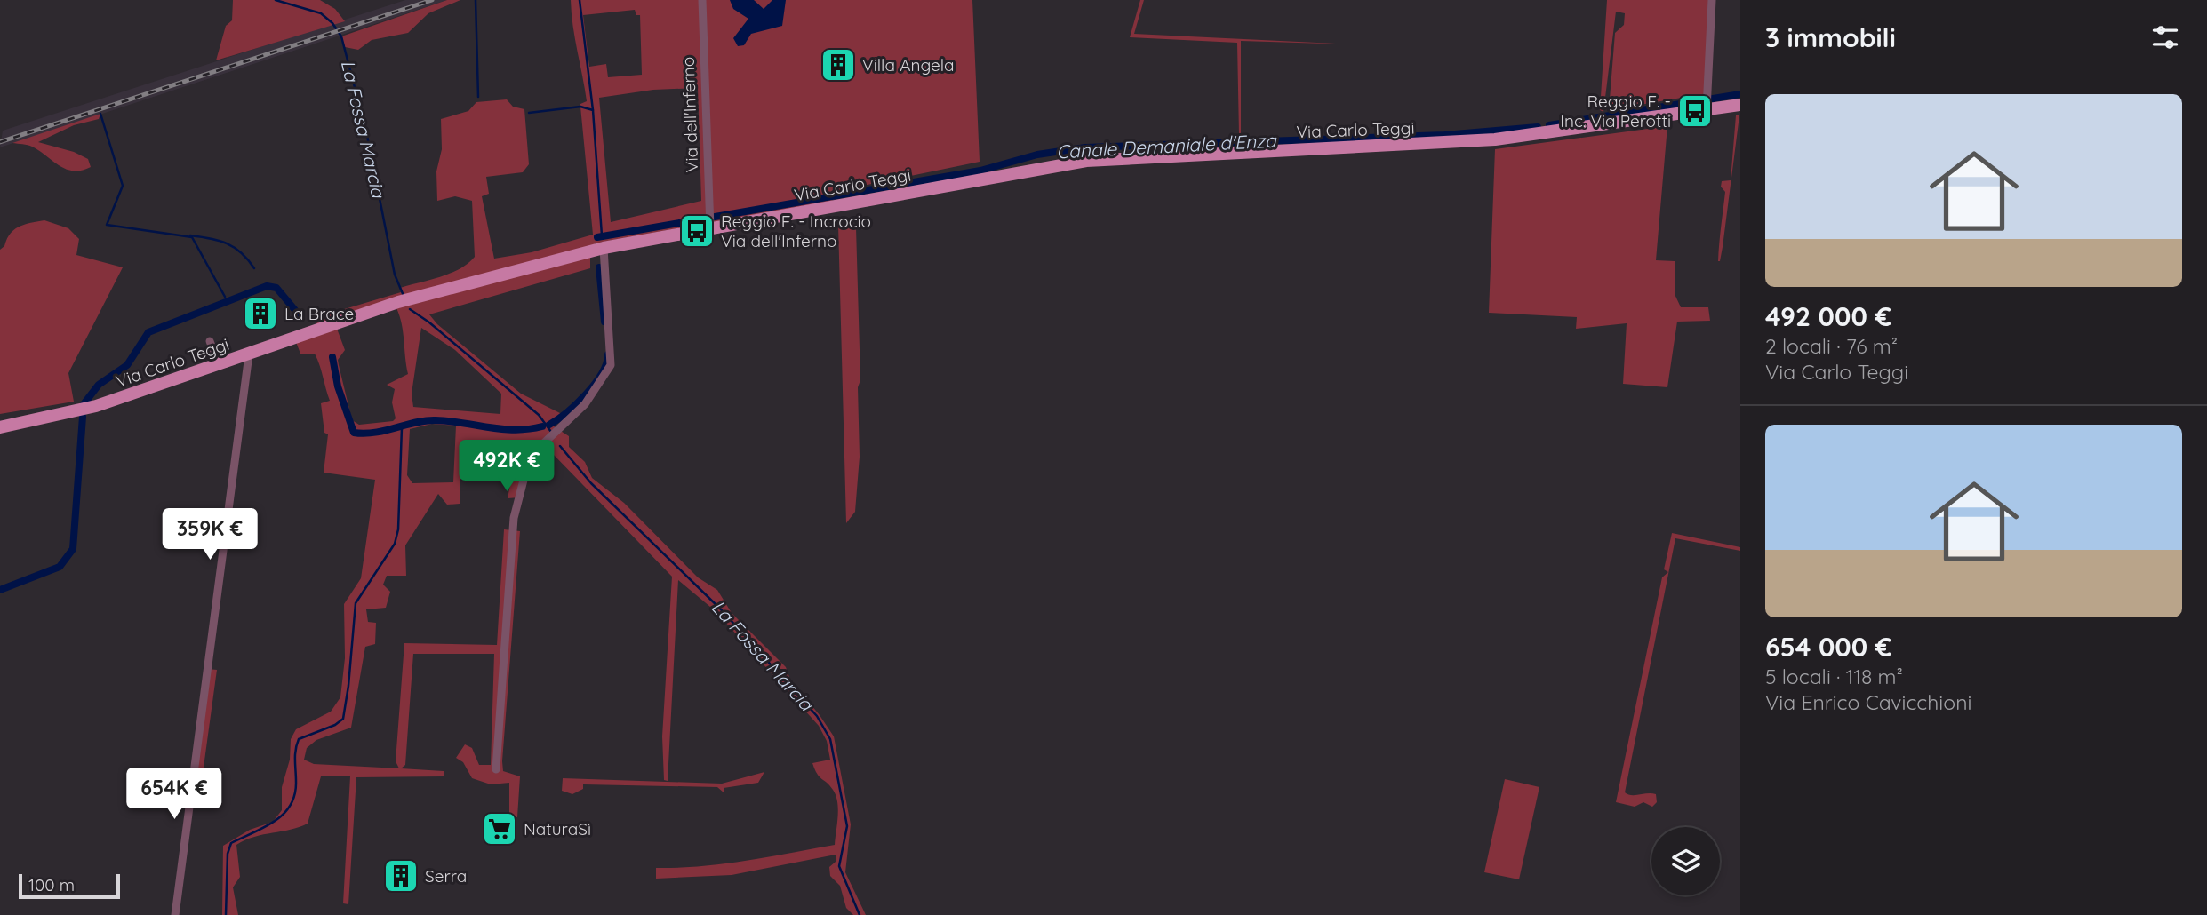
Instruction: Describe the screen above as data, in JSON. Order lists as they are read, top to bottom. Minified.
{"streets":{"main road":["Via Carlo Teggi"],"street":["Via dell'Inferno"]},"crossings":[["Via dell'Inferno","Via Carlo Teggi"]],"water":["La Fossa Marcia","Canale Demaniale d'Enza"],"places":{"building":["Villa Angela","La Brace","Serra"],"bus stop":["Reggio E. - Inc. Via Perotti","Reggio E. - Incrocio Via dell'Inferno"],"supermarket":["NaturaSì"]},"scale_bar":"100 m","page":{"heading":"3 immobili","list":[{"name":"492 000 €","note":"2 locali · 76 m² · Via Carlo Teggi"},{"name":"654 000 €","note":"5 locali · 118 m² · Via Enrico Cavicchioni"}],"price":["492K €","359K €","654K €"],"scale":"100 m"}}
